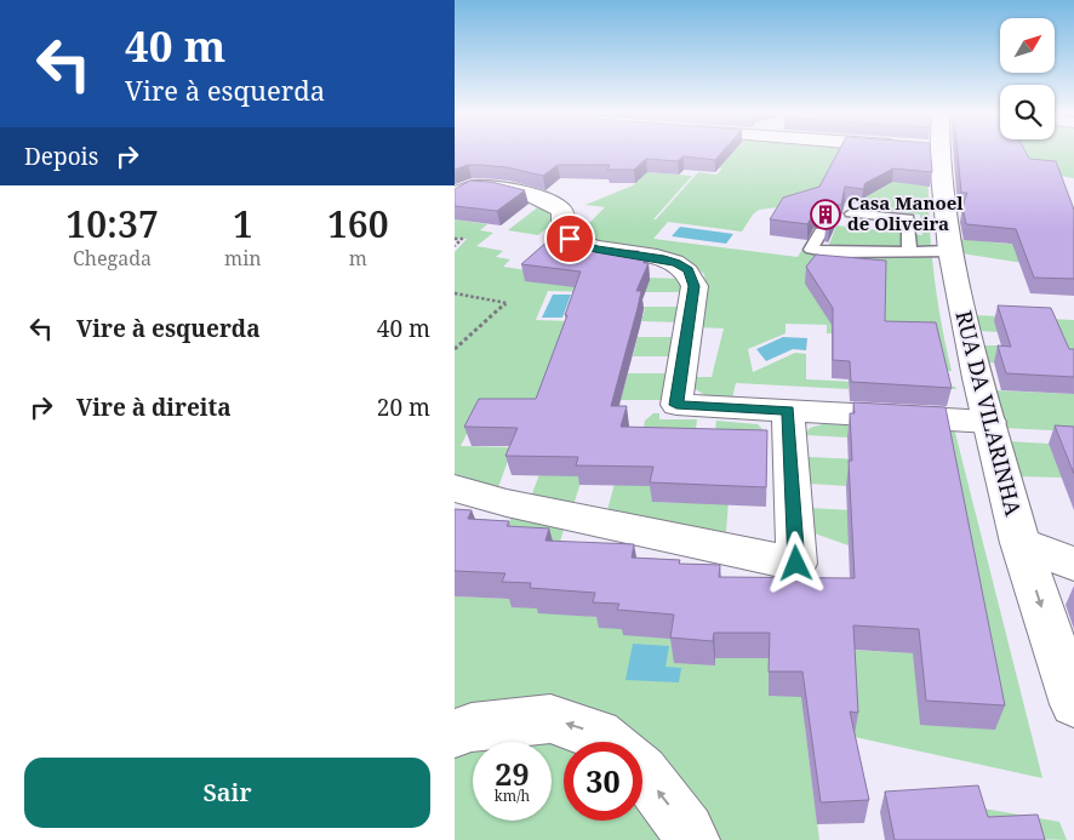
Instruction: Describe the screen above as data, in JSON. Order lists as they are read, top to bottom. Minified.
{"streets":{"street":["RUA DA VILARINHA"]},"places":{"building":["Casa Manoel de Oliveira"]},"north":"top right","page":{"turn":["40 m","Vire à esquerda"],"then":"Depois","eta":["10:37","Chegada","1","min","160","m"],"list":[{"name":"Vire à esquerda","value":"40 m"},{"name":"Vire à direita","value":"20 m"}],"speed":"29 km/h","limit":"30","buttons":"Sair"}}
